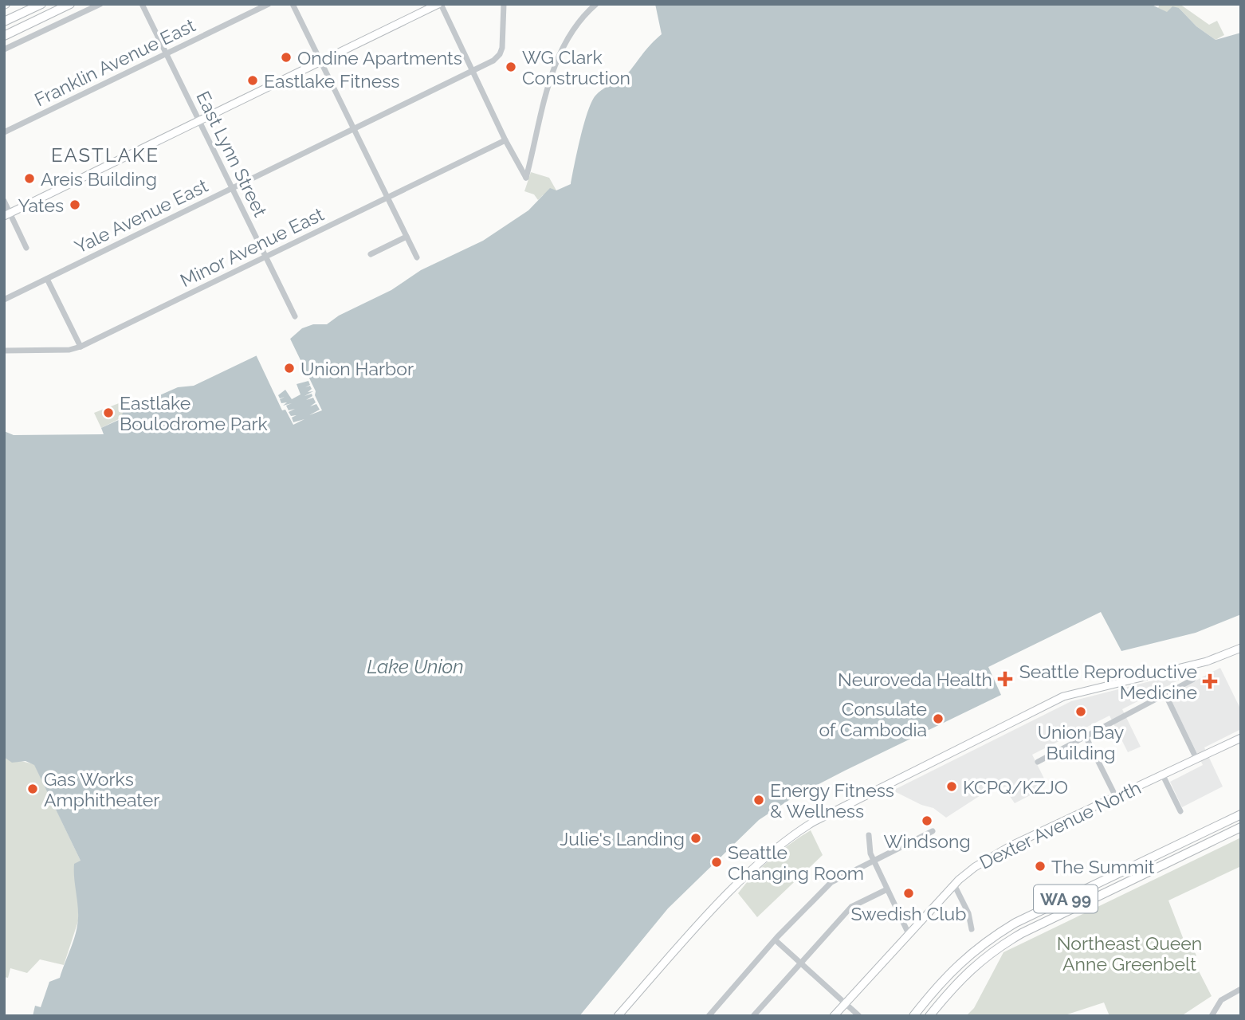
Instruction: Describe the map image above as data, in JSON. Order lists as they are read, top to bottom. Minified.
{"streets":{"highway":["WA 99"],"main road":["Dexter Avenue North"],"street":["Franklin Avenue East","East Lynn Street","Yale Avenue East","Minor Avenue East"]},"crossings":[["Franklin Avenue East","East Lynn Street"],["East Lynn Street","Yale Avenue East"],["East Lynn Street","Minor Avenue East"]],"districts":["EASTLAKE"],"water":["Lake Union"],"parks":["Northeast Queen Anne Greenbelt"],"places":{"other":["Ondine Apartments","WG Clark Construction","Eastlake Fitness","Areis Building","Yates","Union Harbor","Eastlake Boulodrome Park","Union Bay Building","Consulate of Cambodia","KCPQ/KZJO","Gas Works Amphitheater","Energy Fitness & Wellness","Windsong","Julie's Landing","Seattle Changing Room","The Summit","Swedish Club"],"health":["Neuroveda Health","Seattle Reproductive Medicine"]}}
